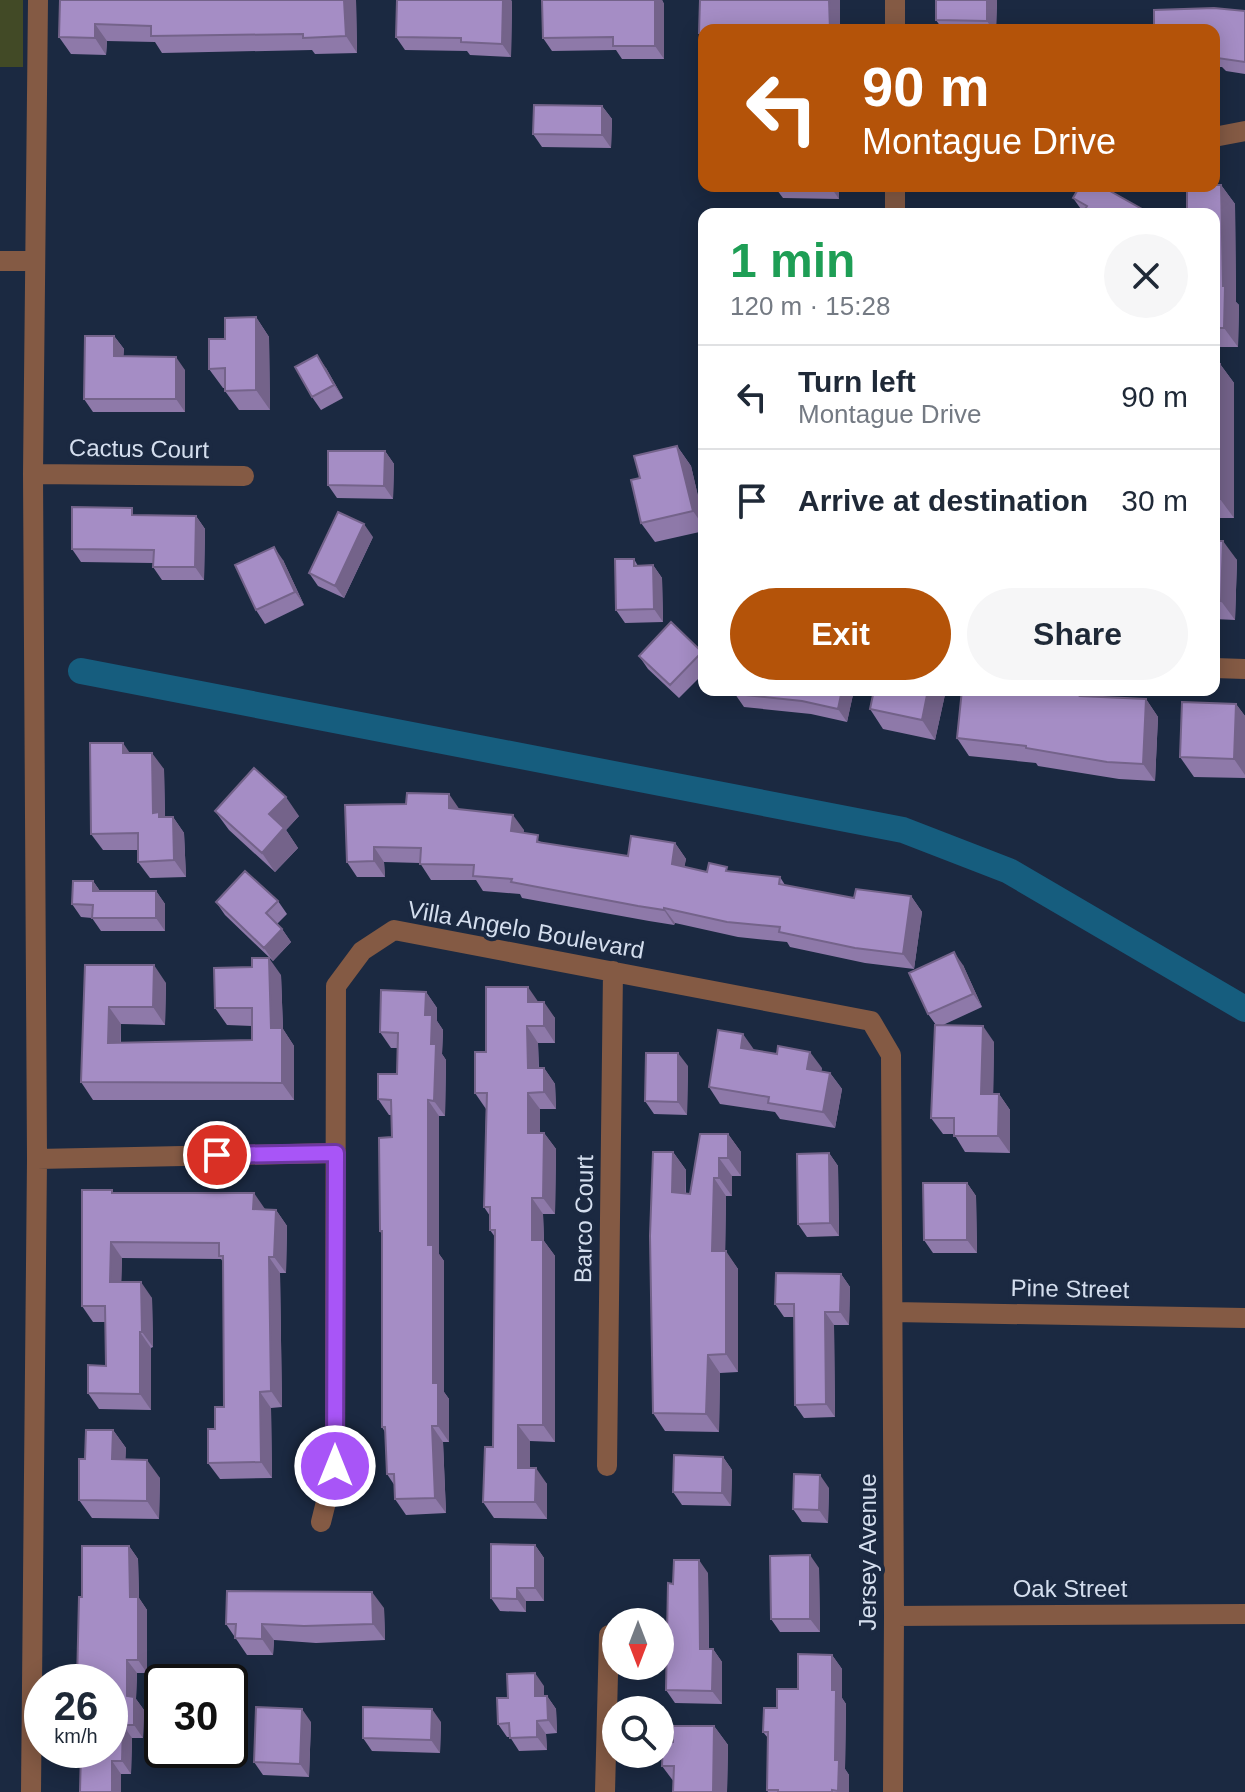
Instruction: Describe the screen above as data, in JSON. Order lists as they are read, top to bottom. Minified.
{"streets":{"street":["Cactus Court","Villa Angelo Boulevard","Barco Court","Pine Street","Jersey Avenue","Oak Street"]},"crossings":[["Villa Angelo Boulevard","Barco Court"],["Villa Angelo Boulevard","Pine Street"],["Villa Angelo Boulevard","Jersey Avenue"],["Pine Street","Jersey Avenue"],["Jersey Avenue","Oak Street"]],"north":"bottom","page":{"turn":["90 m","Montague Drive"],"heading":["1 min","120 m · 15:28"],"list":[{"name":"Turn left","note":"Montague Drive","value":"90 m"},{"name":"Arrive at destination","value":"30 m"}],"buttons":["Exit","Share"],"speed":"26 km/h","limit":"30"}}
